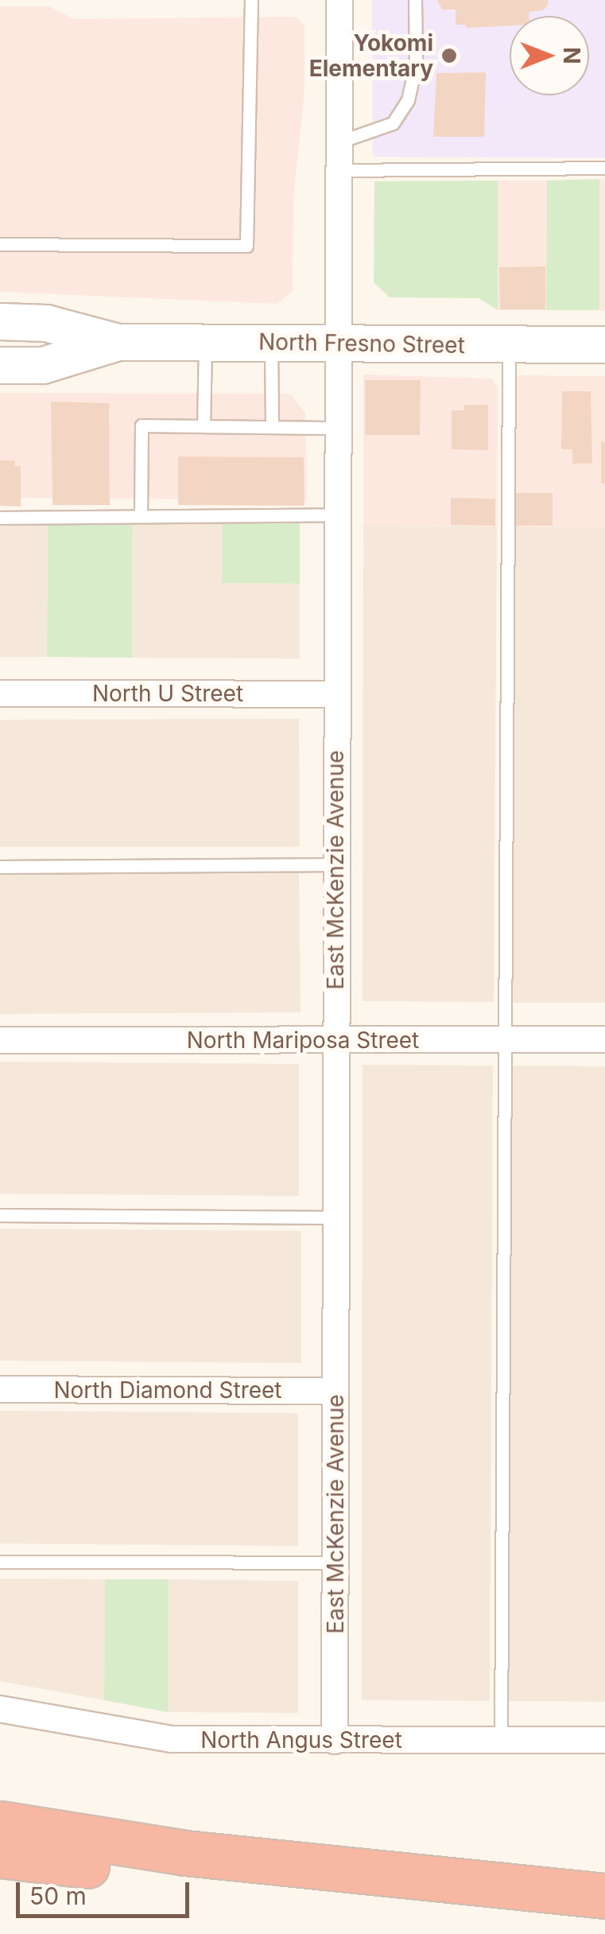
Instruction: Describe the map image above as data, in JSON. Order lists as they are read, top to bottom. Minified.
{"streets":{"main road":["North Fresno Street"],"street":["North U Street","East McKenzie Avenue","North Mariposa Street","North Diamond Street","North Angus Street"]},"crossings":[["North Fresno Street","East McKenzie Avenue"],["North U Street","East McKenzie Avenue"],["East McKenzie Avenue","North Mariposa Street"],["East McKenzie Avenue","North Diamond Street"],["East McKenzie Avenue","North Angus Street"]],"places":["Yokomi Elementary"],"scale_bar":"50 m","north":"right"}
